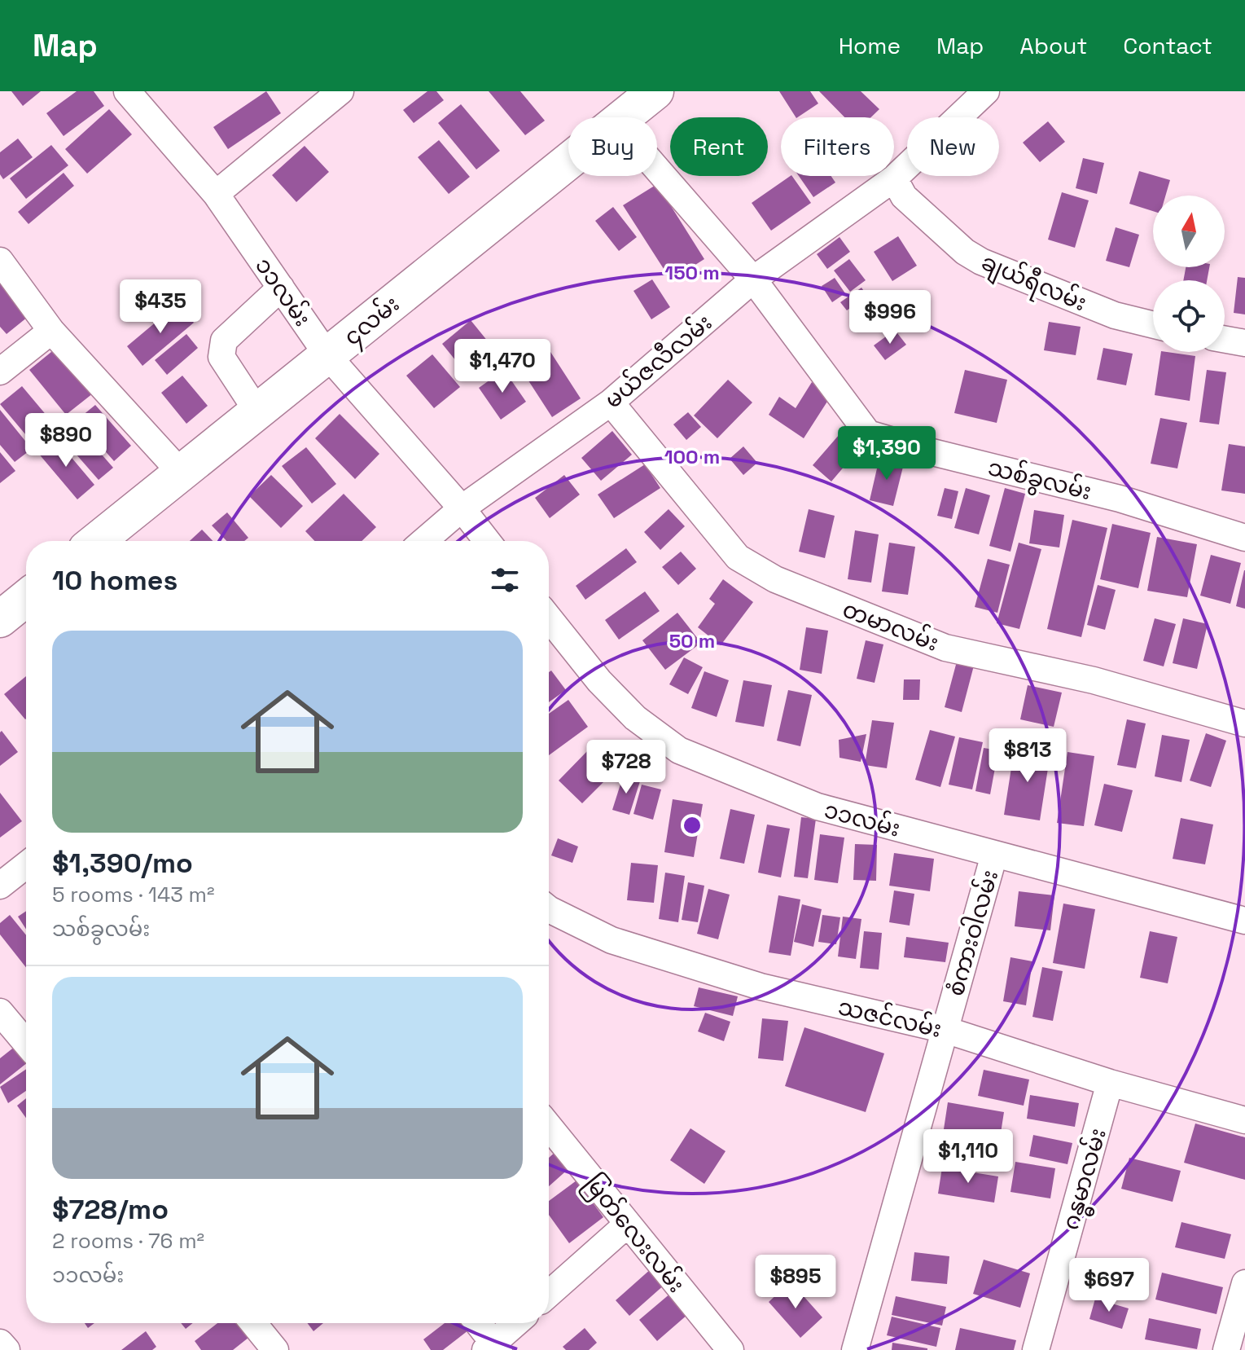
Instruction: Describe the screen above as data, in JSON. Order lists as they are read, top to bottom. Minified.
{"streets":{"street":["ချယ်ရီလမ်း","၁၁လမ်း","၄လမ်း","မယ်ဇလီလမ်း","သစ်ခွလမ်း","တမာလမ်း","စံကားဝါလမ်း","သဇင်လမ်း","ဂန္ဓမာလမ်း","မြတ်လေးလမ်း"]},"crossings":[["ချယ်ရီလမ်း","မယ်ဇလီလမ်း"],["၁၁လမ်း","၄လမ်း"],["၁၁လမ်း","မယ်ဇလီလမ်း"],["၁၁လမ်း","စံကားဝါလမ်း"],["မယ်ဇလီလမ်း","သစ်ခွလမ်း"],["မယ်ဇလီလမ်း","တမာလမ်း"],["စံကားဝါလမ်း","သဇင်လမ်း"],["သဇင်လမ်း","ဂန္ဓမာလမ်း"]],"north":"top","page":{"header":"Map","nav":["Home","Map","About","Contact"],"chip":["Buy","Rent","Filters","New"],"price":["$435","$996","$1,470","$890","$1,390","$813","$728","$1,110","$895","$697"],"heading":"10 homes","list":[{"name":"$1,390/mo","note":"5 rooms · 143 m² · သစ်ခွလမ်း"},{"name":"$728/mo","note":"2 rooms · 76 m² · ၁၁လမ်း"}]},"rings":["150 m","100 m","50 m"]}
